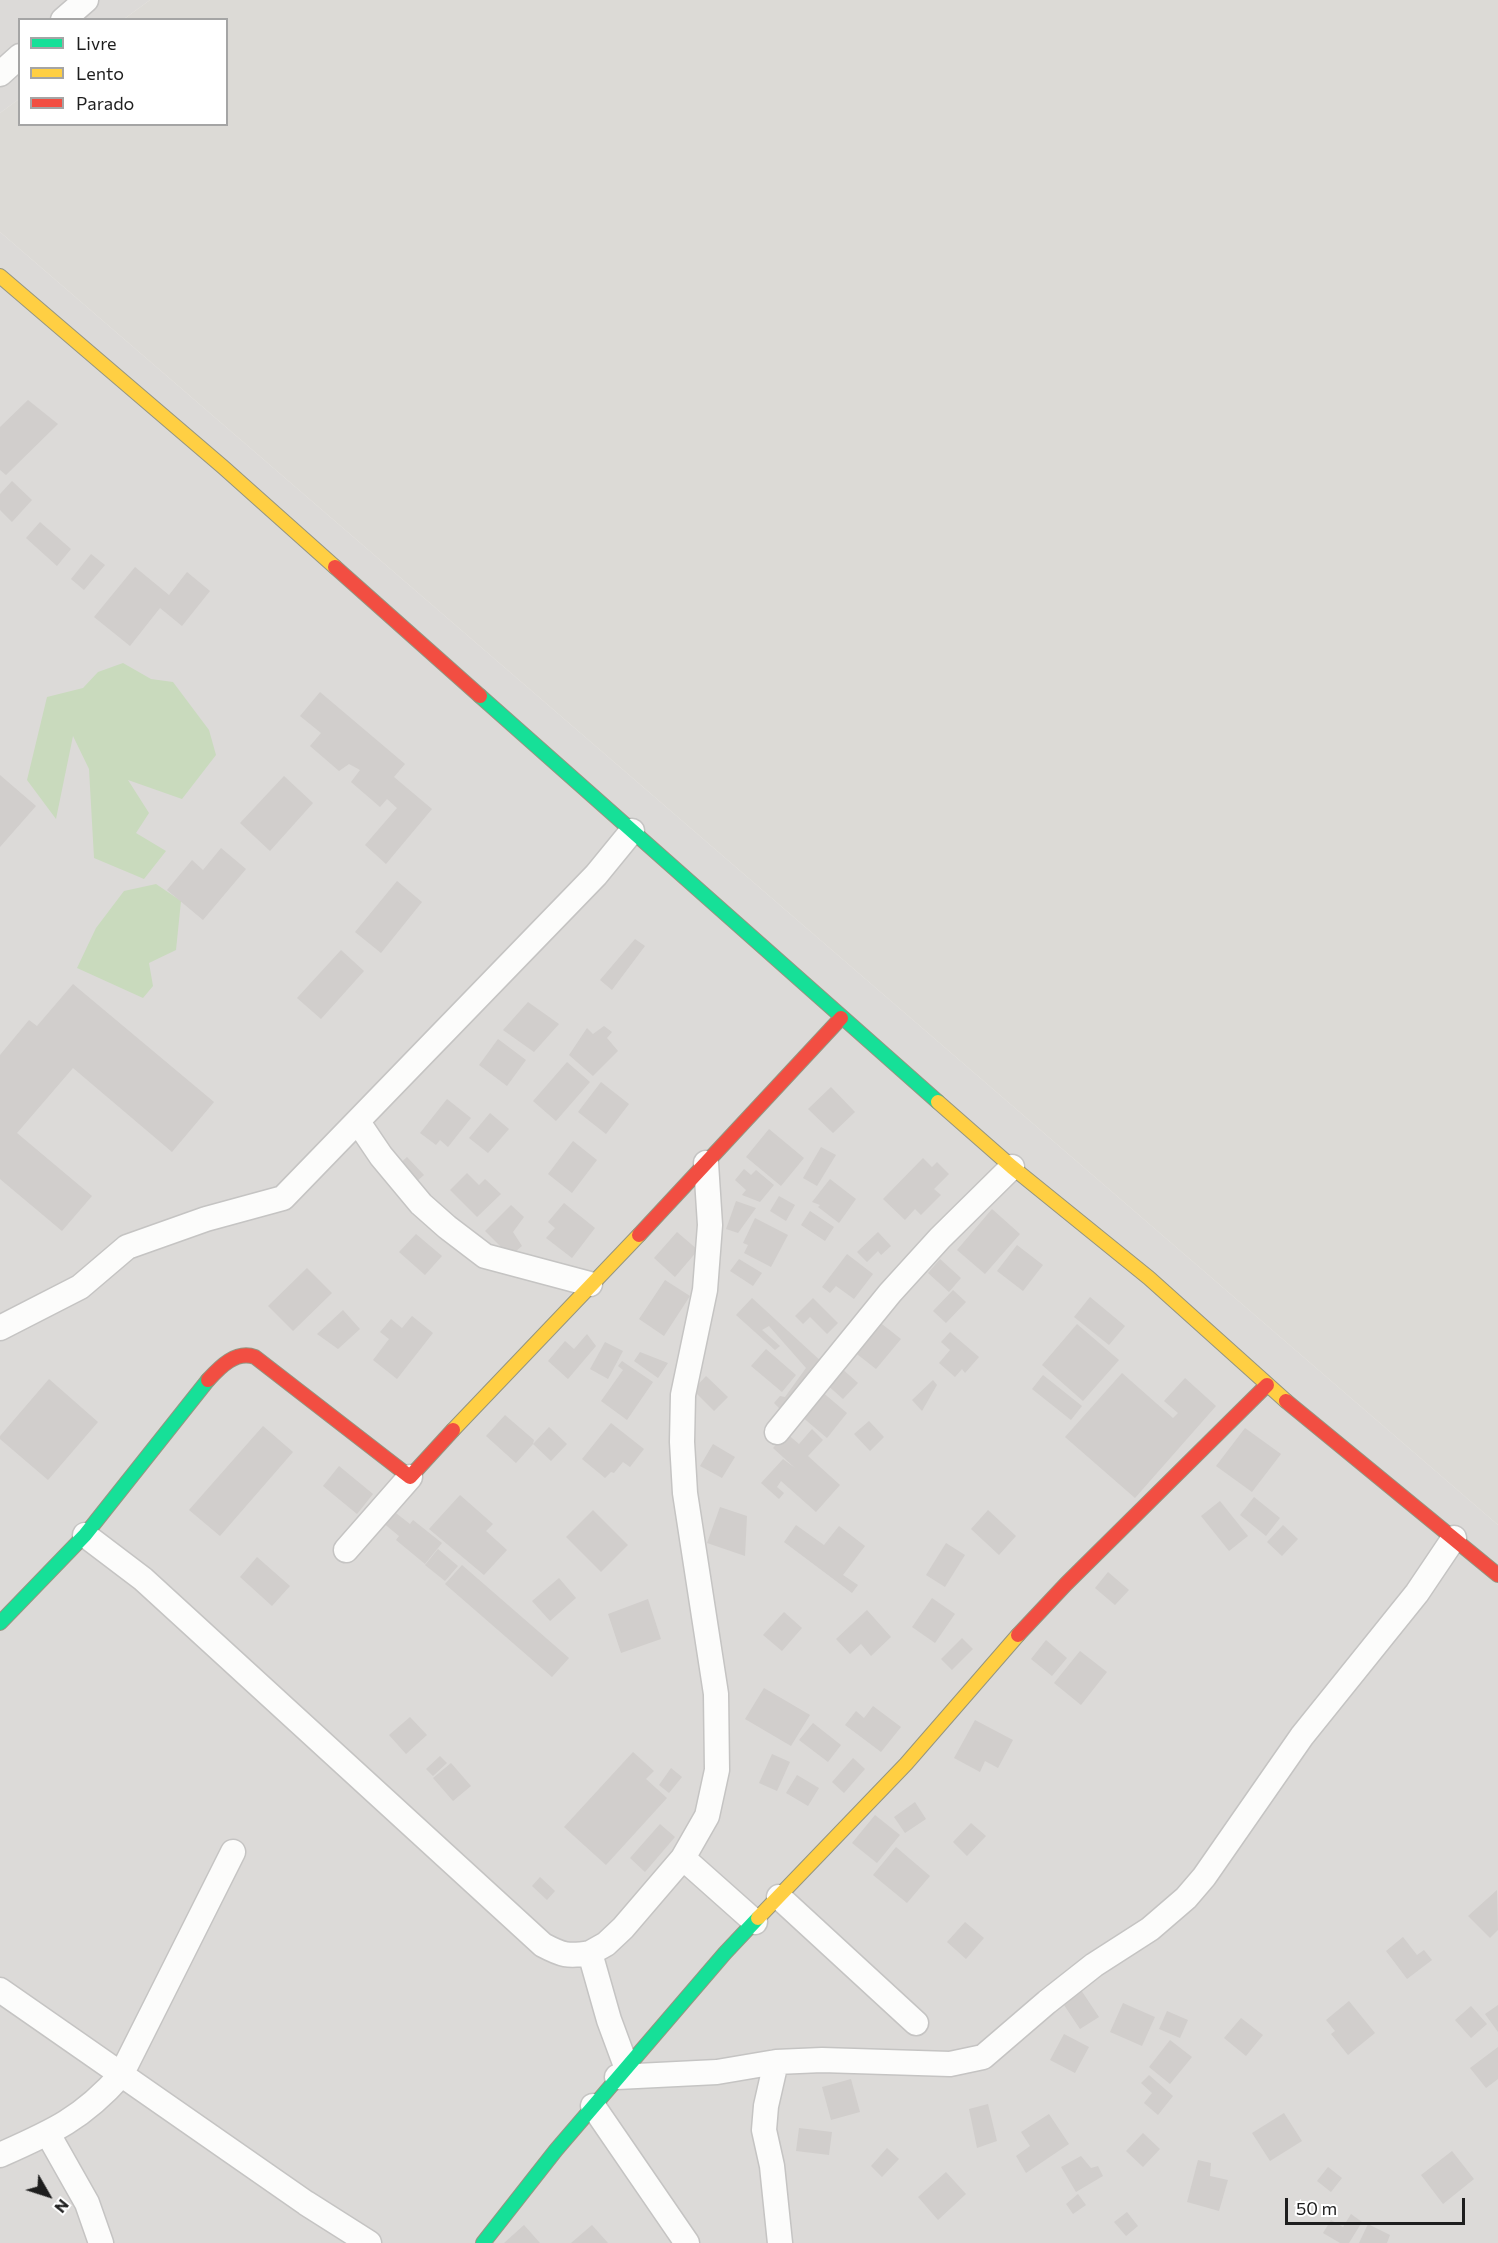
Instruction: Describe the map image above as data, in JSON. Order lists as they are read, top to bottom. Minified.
{"legend":["Livre","Lento","Parado"],"scale_bar":"50 m","north":"bottom right"}
